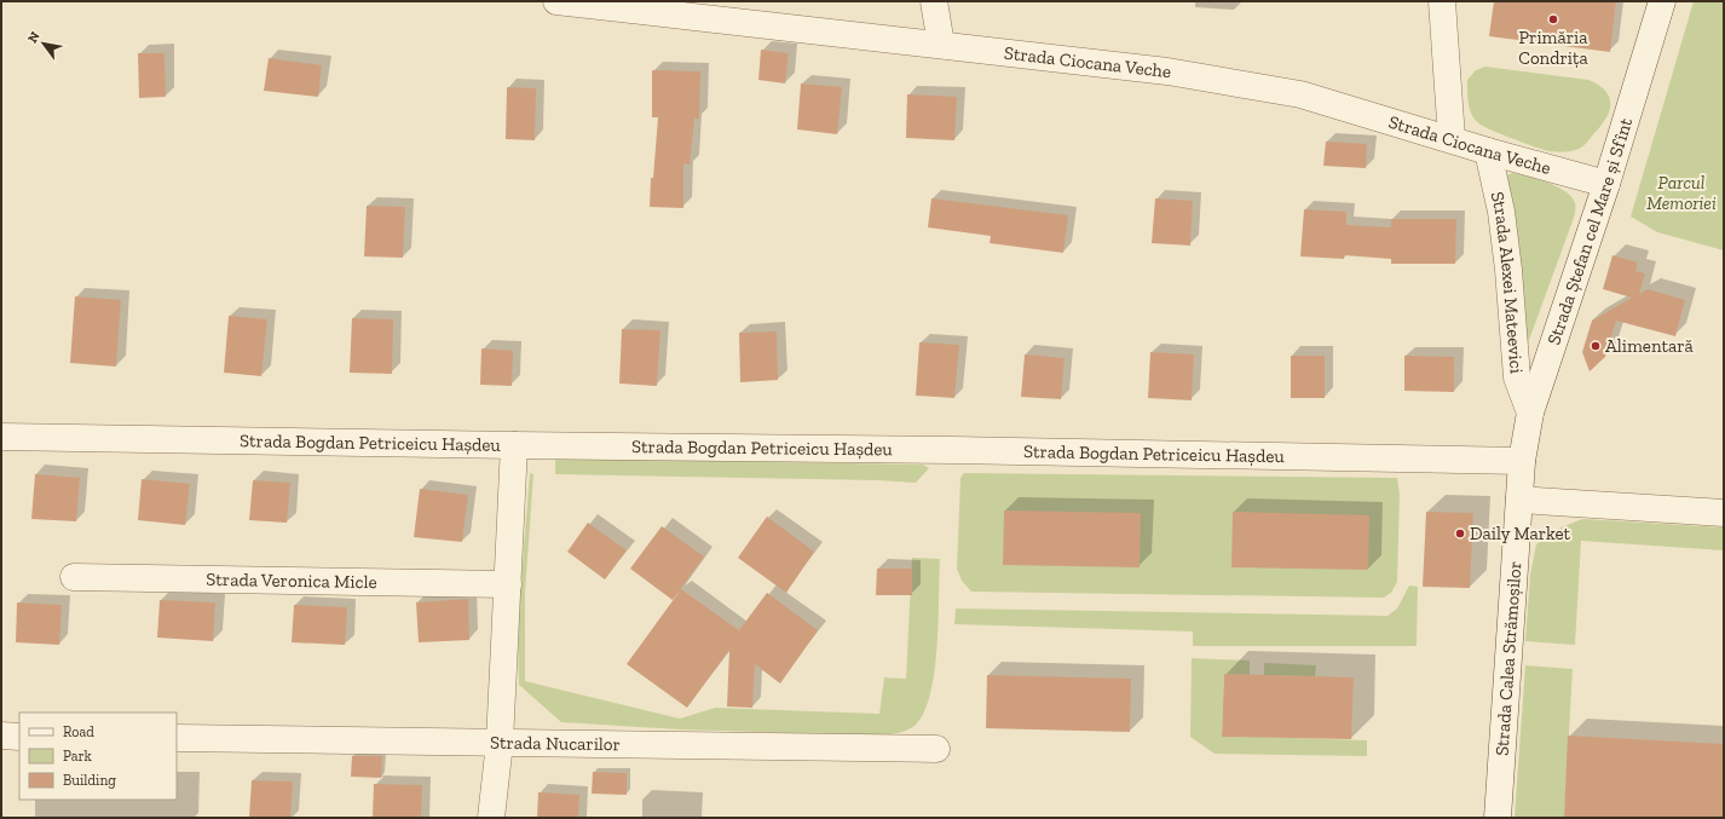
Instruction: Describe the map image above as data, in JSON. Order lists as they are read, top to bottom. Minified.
{"streets":{"street":["Strada Ciocana Veche","Strada Ștefan cel Mare și Sfînt","Strada Alexei Mateevici","Strada Bogdan Petriceicu Hașdeu","Strada Veronica Micle","Strada Calea Strămoșilor","Strada Nucarilor"]},"crossings":[["Strada Ciocana Veche","Strada Ștefan cel Mare și Sfînt"],["Strada Ciocana Veche","Strada Alexei Mateevici"],["Strada Ștefan cel Mare și Sfînt","Strada Alexei Mateevici"],["Strada Ștefan cel Mare și Sfînt","Strada Bogdan Petriceicu Hașdeu"],["Strada Ștefan cel Mare și Sfînt","Strada Calea Strămoșilor"],["Strada Bogdan Petriceicu Hașdeu","Strada Calea Strămoșilor"]],"parks":["Parcul Memoriei"],"places":["Primăria Condrița","Alimentară","Daily Market"],"legend":["Road","Park","Building"],"north":"top left"}
